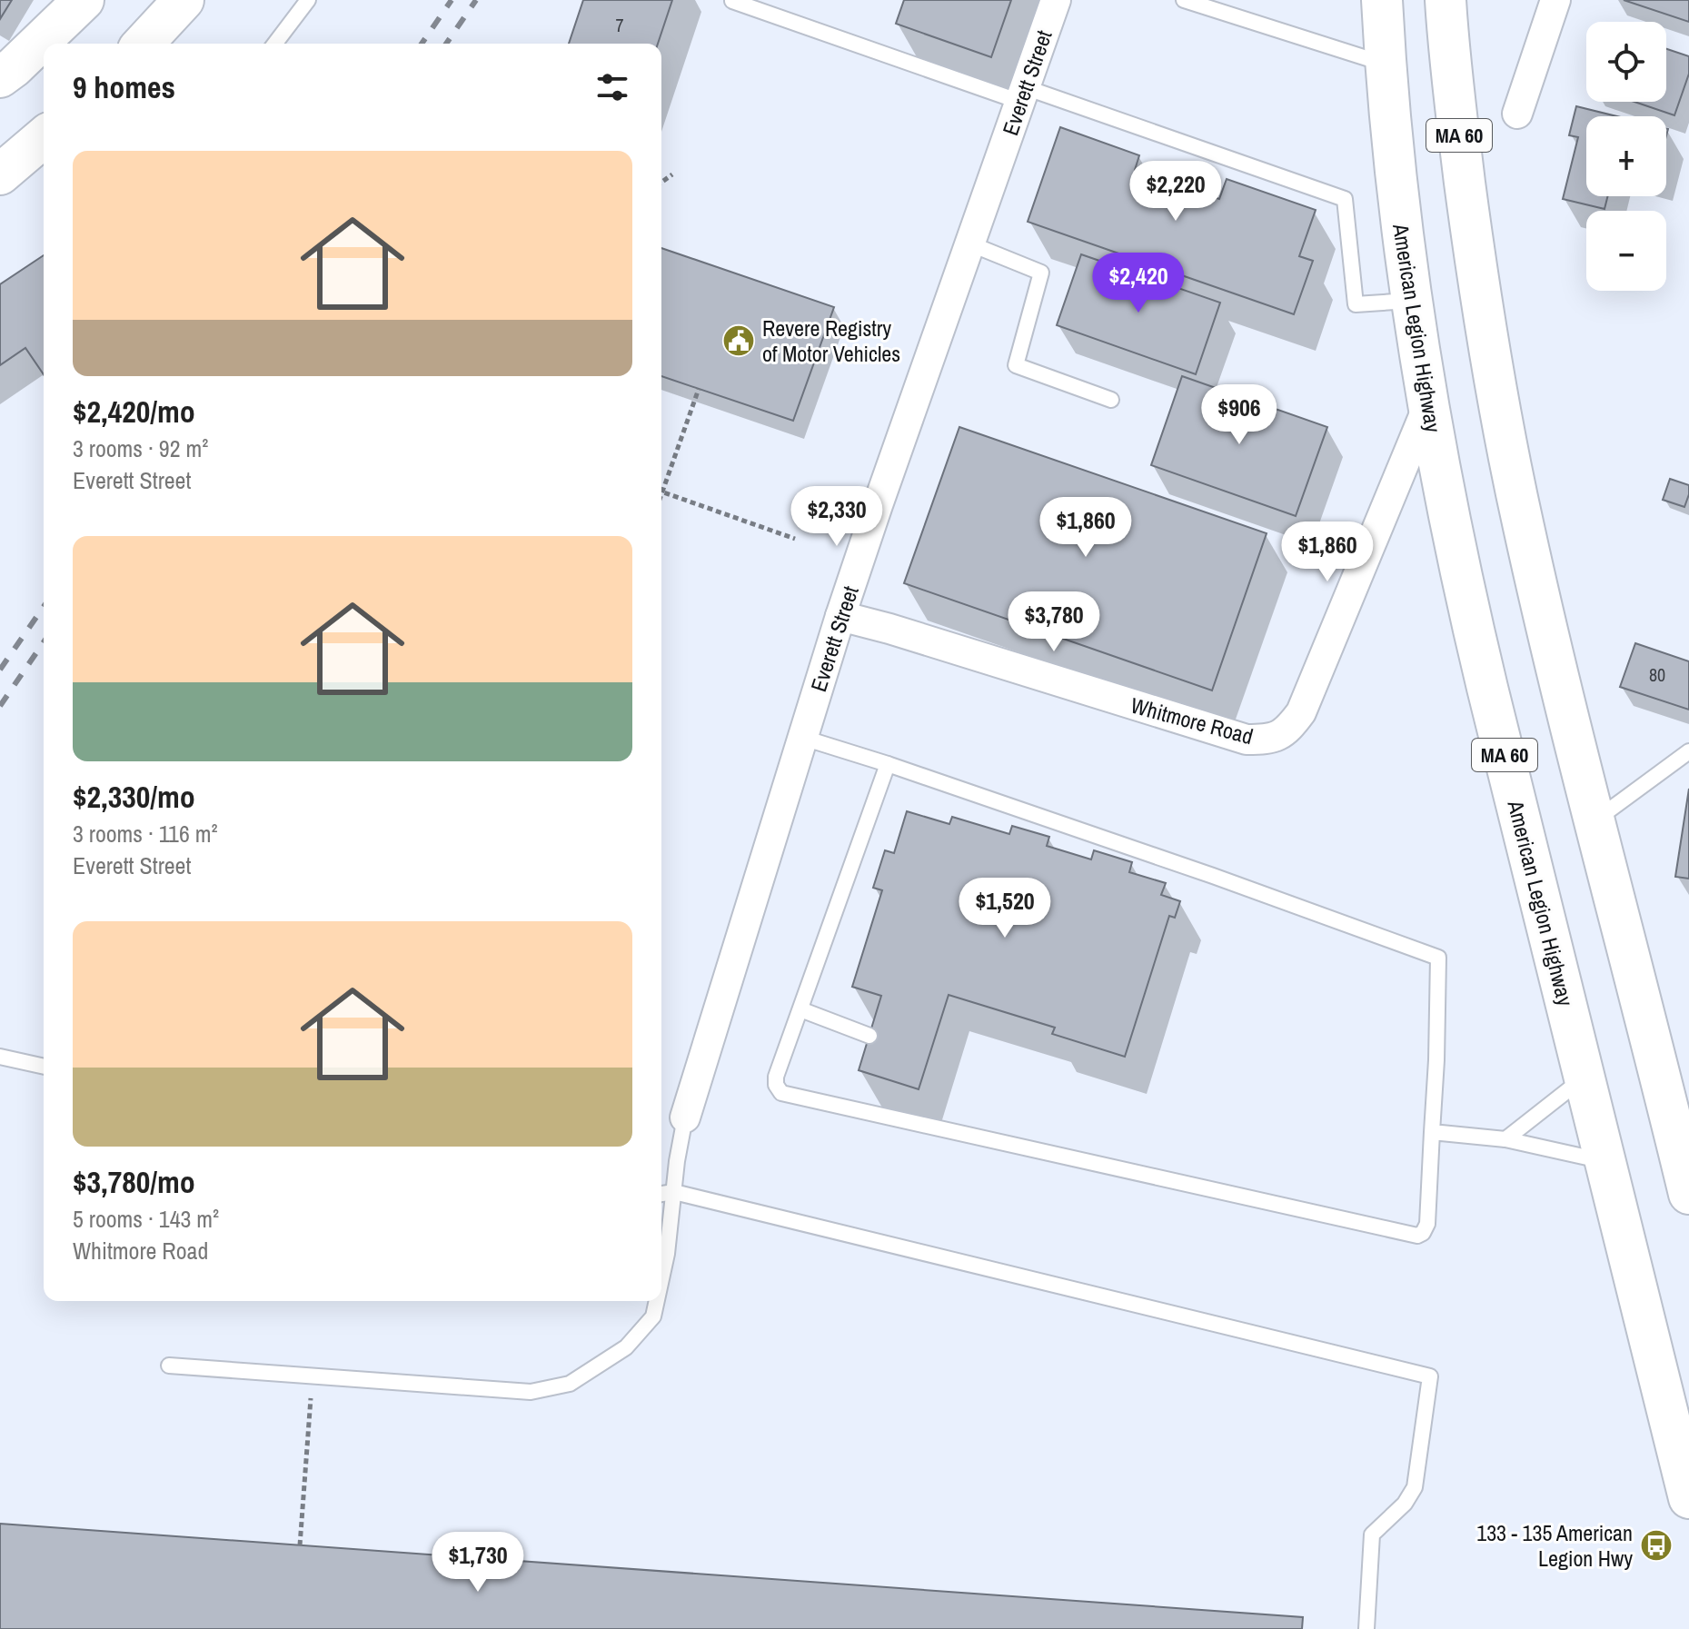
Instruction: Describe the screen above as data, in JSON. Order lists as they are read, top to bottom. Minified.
{"streets":{"highway":["MA 60","American Legion Highway"],"street":["Everett Street","Whitmore Road"]},"crossings":[["Everett Street","Whitmore Road"],["American Legion Highway","Whitmore Road"]],"places":{"public building":["Revere Registry of Motor Vehicles"],"bus stop":["133 - 135 American Legion Hwy"]},"house_numbers":["7","80"],"page":{"map_buttons":["+","−"],"heading":"9 homes","list":[{"name":"$2,420/mo","note":"3 rooms · 92 m² · Everett Street"},{"name":"$2,330/mo","note":"3 rooms · 116 m² · Everett Street"},{"name":"$3,780/mo","note":"5 rooms · 143 m² · Whitmore Road"}],"price":["$2,220","$2,420","$906","$2,330","$1,860","$1,860","$3,780","$1,520","$1,730"]}}
